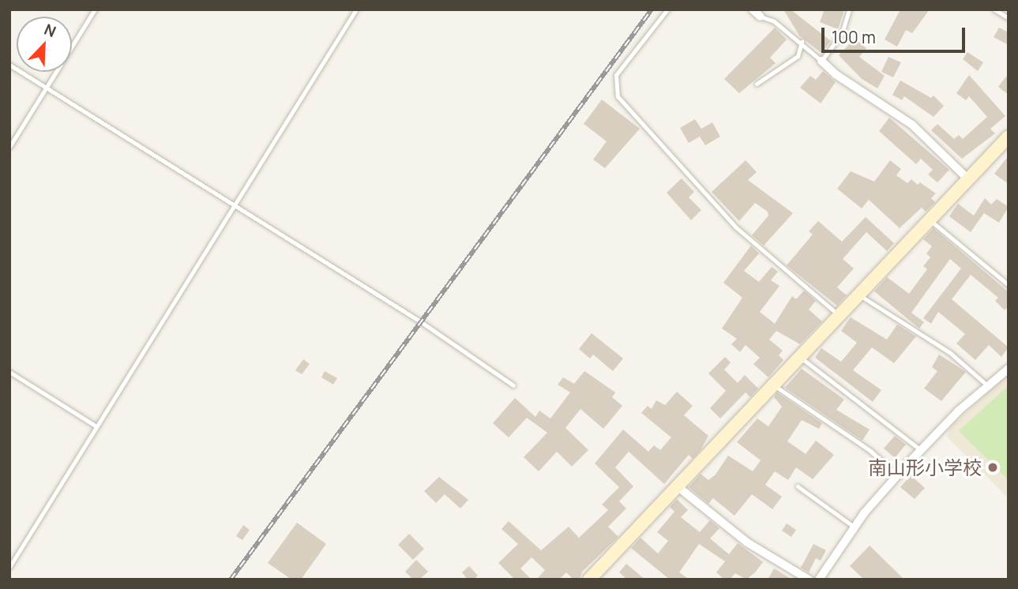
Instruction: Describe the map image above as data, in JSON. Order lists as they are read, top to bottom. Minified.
{"places":["南山形小学校"],"scale_bar":"100 m","north":"top right"}
